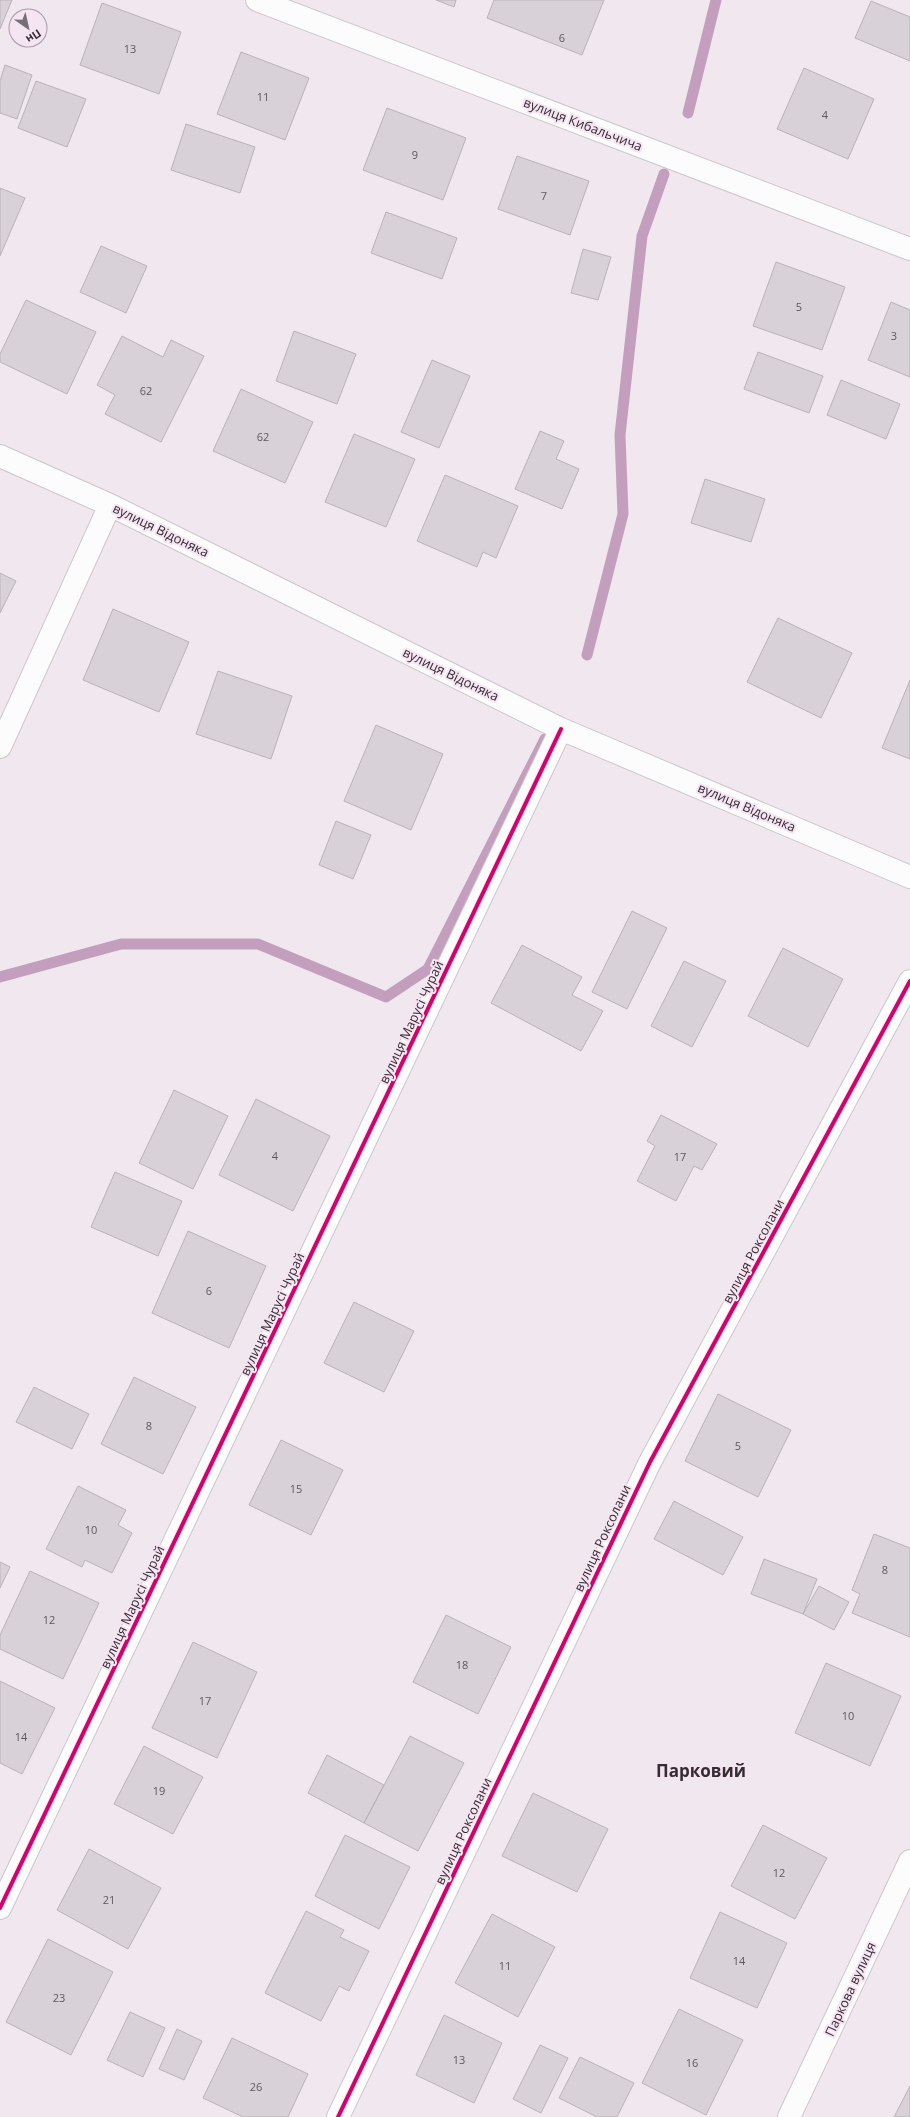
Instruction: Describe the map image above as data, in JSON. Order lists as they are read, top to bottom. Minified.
{"streets":{"street":["вулиця Кибальчича","вулиця Відоняка","вулиця Марусі Чурай","вулиця Роксолани","Паркова вулиця"]},"crossings":[["вулиця Відоняка","вулиця Марусі Чурай"]],"districts":["Парковий"],"house_numbers":["6","13","11","4","9","7","5","3","62","62","4","17","6","8","5","15","10","8","12","18","17","10","14","19","12","21","14","11","23","13","16","26"],"north":"bottom right"}
